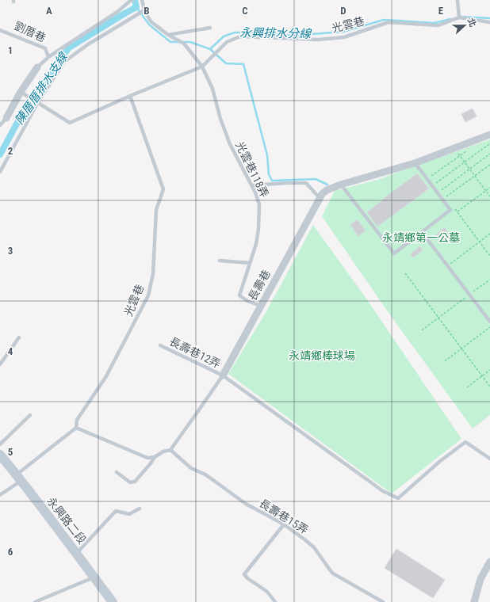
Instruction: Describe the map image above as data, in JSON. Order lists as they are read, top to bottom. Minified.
{"streets":{"street":["長壽巷","永興路二段"],"lane":["光雲巷","劉厝巷","光雲巷118弄","長壽巷12弄","長壽巷15弄"]},"crossings":[["光雲巷","光雲巷118弄"],["光雲巷","永興路二段"],["光雲巷118弄","長壽巷"],["長壽巷","長壽巷12弄"],["長壽巷","長壽巷15弄"]],"water":["永興排水分線","陳厝厝排水支線"],"parks":["永靖鄉第一公墓","永靖鄉棒球場"],"north":"right","grid":{"columns":["A","B","C","D","E"],"rows":["1","2","3","4","5","6"]}}
